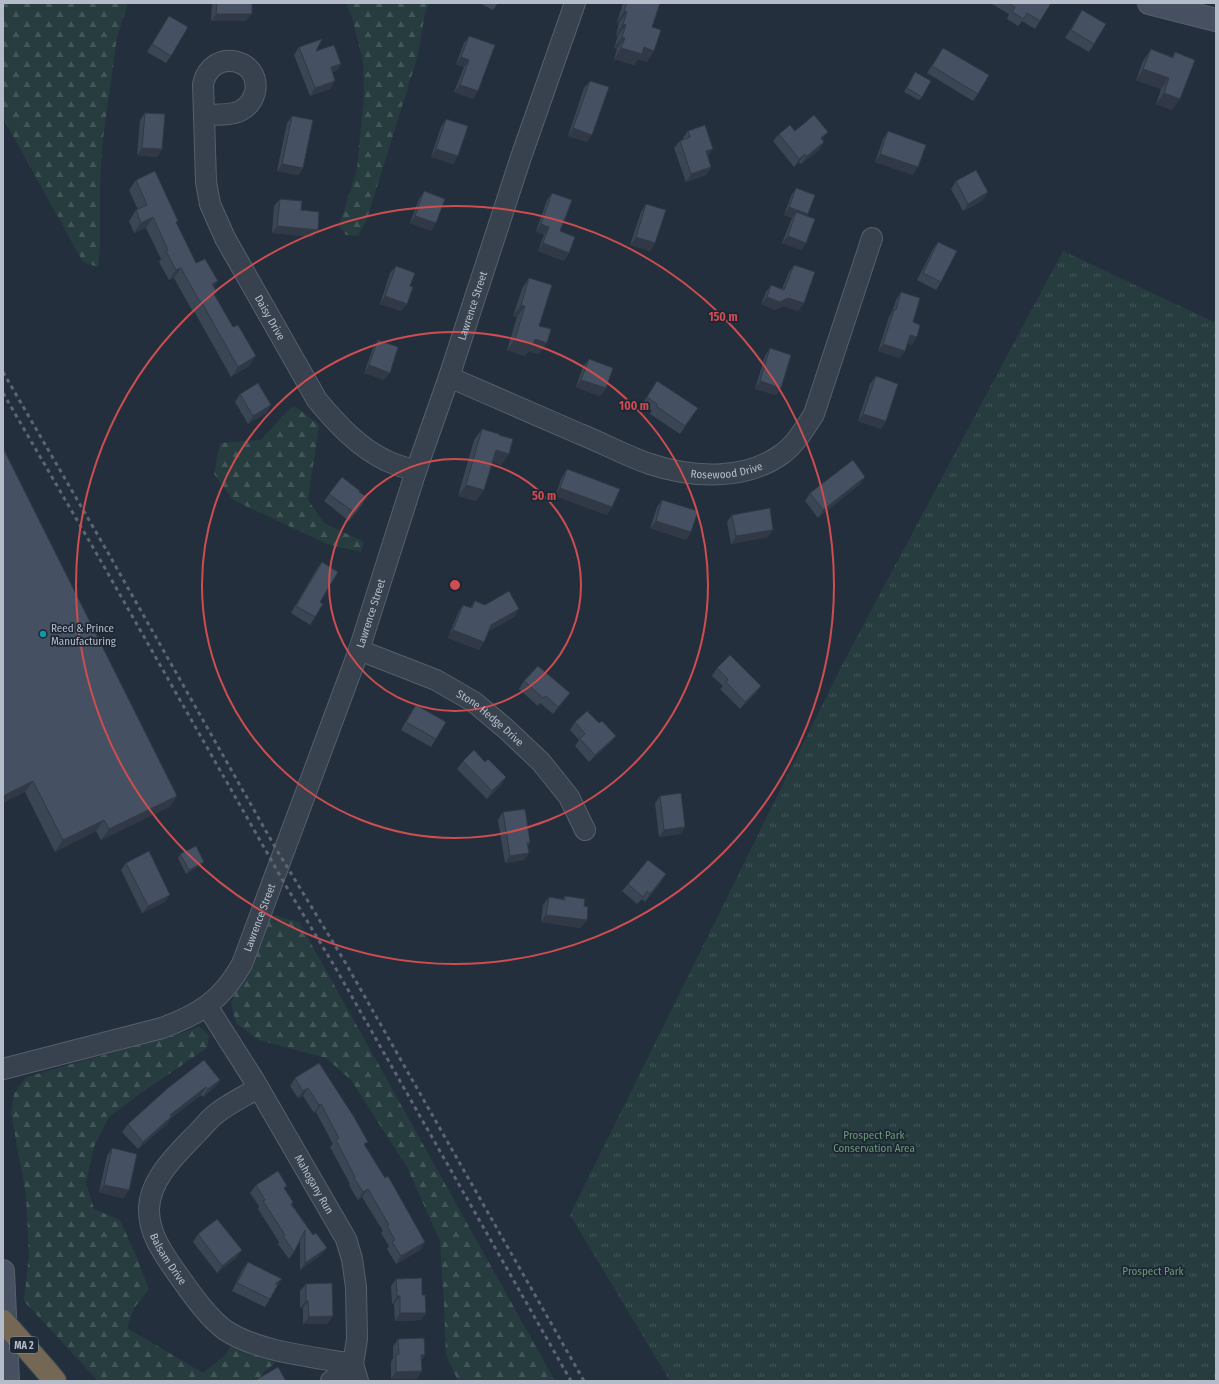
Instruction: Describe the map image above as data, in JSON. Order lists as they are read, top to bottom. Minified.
{"streets":{"highway":["MA 2"],"street":["Lawrence Street","Daisy Drive","Rosewood Drive","Stone Hedge Drive","Mahogany Run","Balsam Drive"]},"crossings":[["Lawrence Street","Daisy Drive"],["Lawrence Street","Rosewood Drive"],["Lawrence Street","Stone Hedge Drive"],["Lawrence Street","Mahogany Run"],["Mahogany Run","Balsam Drive"]],"parks":["Prospect Park Conservation Area","Prospect Park"],"places":["Reed & Prince Manufacturing"],"rings":["150 m","100 m","50 m"]}
